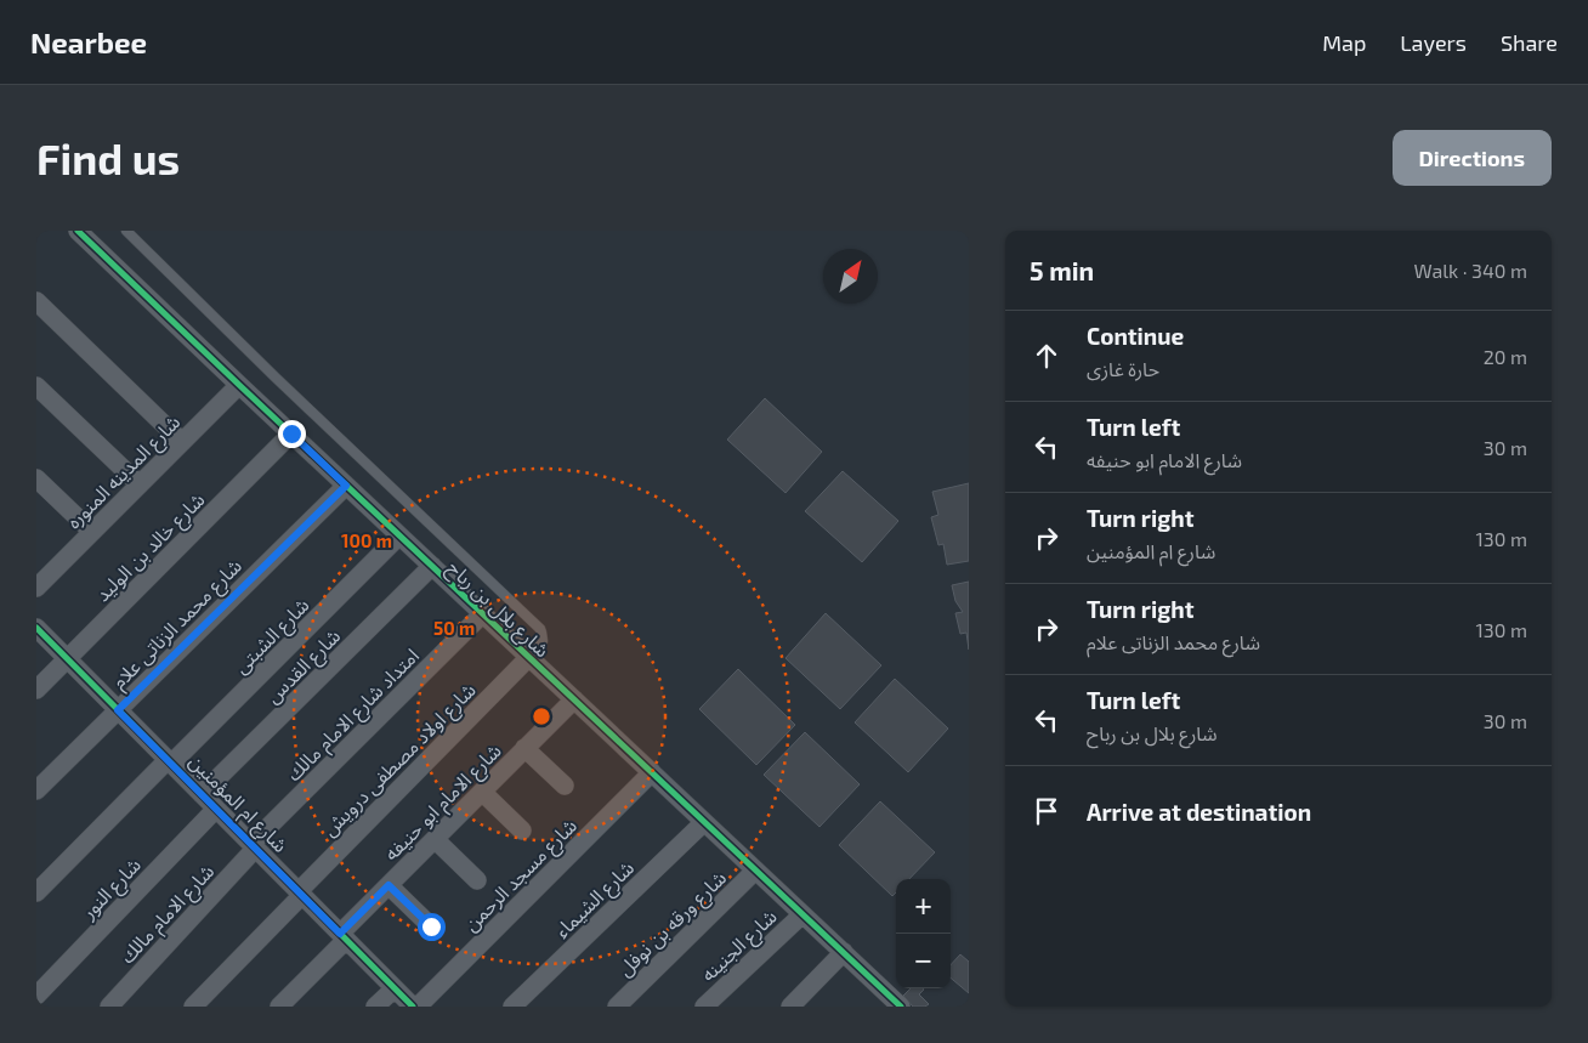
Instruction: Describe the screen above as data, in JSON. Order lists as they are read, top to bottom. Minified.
{"streets":{"street":["شارع المدينه المنوره","شارع خالد بن الوليد","شارع بلال بن رباح","شارع محمد الزناتى علام","شارع الشبتى","شارع القدس","امتداد شارع الامام مالك","شارع اولاد مصطفى درويش","شارع الامام ابو حنيفه","شارع ام المؤمنين","شارع مسجد الرحمن","شارع النور","شارع الشيماء","شارع الامام مالك","شارع ورقه بن نوفل","شارع الجنينه"]},"crossings":[["شارع المدينه المنوره","شارع بلال بن رباح"],["شارع خالد بن الوليد","شارع بلال بن رباح"],["شارع خالد بن الوليد","شارع ام المؤمنين"],["شارع بلال بن رباح","شارع محمد الزناتى علام"],["شارع بلال بن رباح","شارع الشبتى"],["شارع بلال بن رباح","شارع القدس"],["شارع بلال بن رباح","امتداد شارع الامام مالك"],["شارع بلال بن رباح","شارع اولاد مصطفى درويش"],["شارع بلال بن رباح","شارع الامام ابو حنيفه"],["شارع بلال بن رباح","شارع مسجد الرحمن"],["شارع بلال بن رباح","شارع الشيماء"],["شارع بلال بن رباح","شارع ورقه بن نوفل"],["شارع بلال بن رباح","شارع الجنينه"],["شارع محمد الزناتى علام","شارع ام المؤمنين"],["شارع الشبتى","شارع ام المؤمنين"],["شارع القدس","شارع ام المؤمنين"],["امتداد شارع الامام مالك","شارع ام المؤمنين"],["امتداد شارع الامام مالك","شارع الامام مالك"],["شارع اولاد مصطفى درويش","شارع ام المؤمنين"],["شارع الامام ابو حنيفه","شارع ام المؤمنين"],["شارع ام المؤمنين","شارع مسجد الرحمن"],["شارع ام المؤمنين","شارع النور"],["شارع ام المؤمنين","شارع الامام مالك"]],"north":"top right","page":{"header":"Nearbee","nav":["Map","Layers","Share"],"buttons":"Directions","title":"Find us","heading":["5 min","Walk · 340 m"],"list":[["Continue","حارة غازى","20 m"],["Turn left","شارع الامام ابو حنيفه","30 m"],["Turn right","شارع ام المؤمنين","130 m"],["Turn right","شارع محمد الزناتى علام","130 m"],["Turn left","شارع بلال بن رباح","30 m"],"Arrive at destination"],"map_buttons":["+","−"]},"rings":["100 m","50 m"]}
